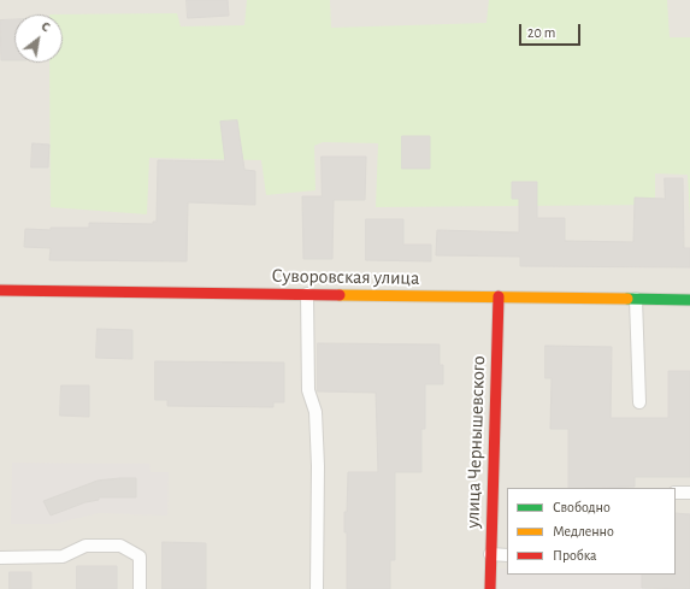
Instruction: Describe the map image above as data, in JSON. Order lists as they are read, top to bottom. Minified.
{"streets":{"street":["Суворовская улица","улица Чернышевского"]},"crossings":[["Суворовская улица","улица Чернышевского"]],"legend":["Свободно","Медленно","Пробка"],"scale_bar":"20 m","north":"top right"}
